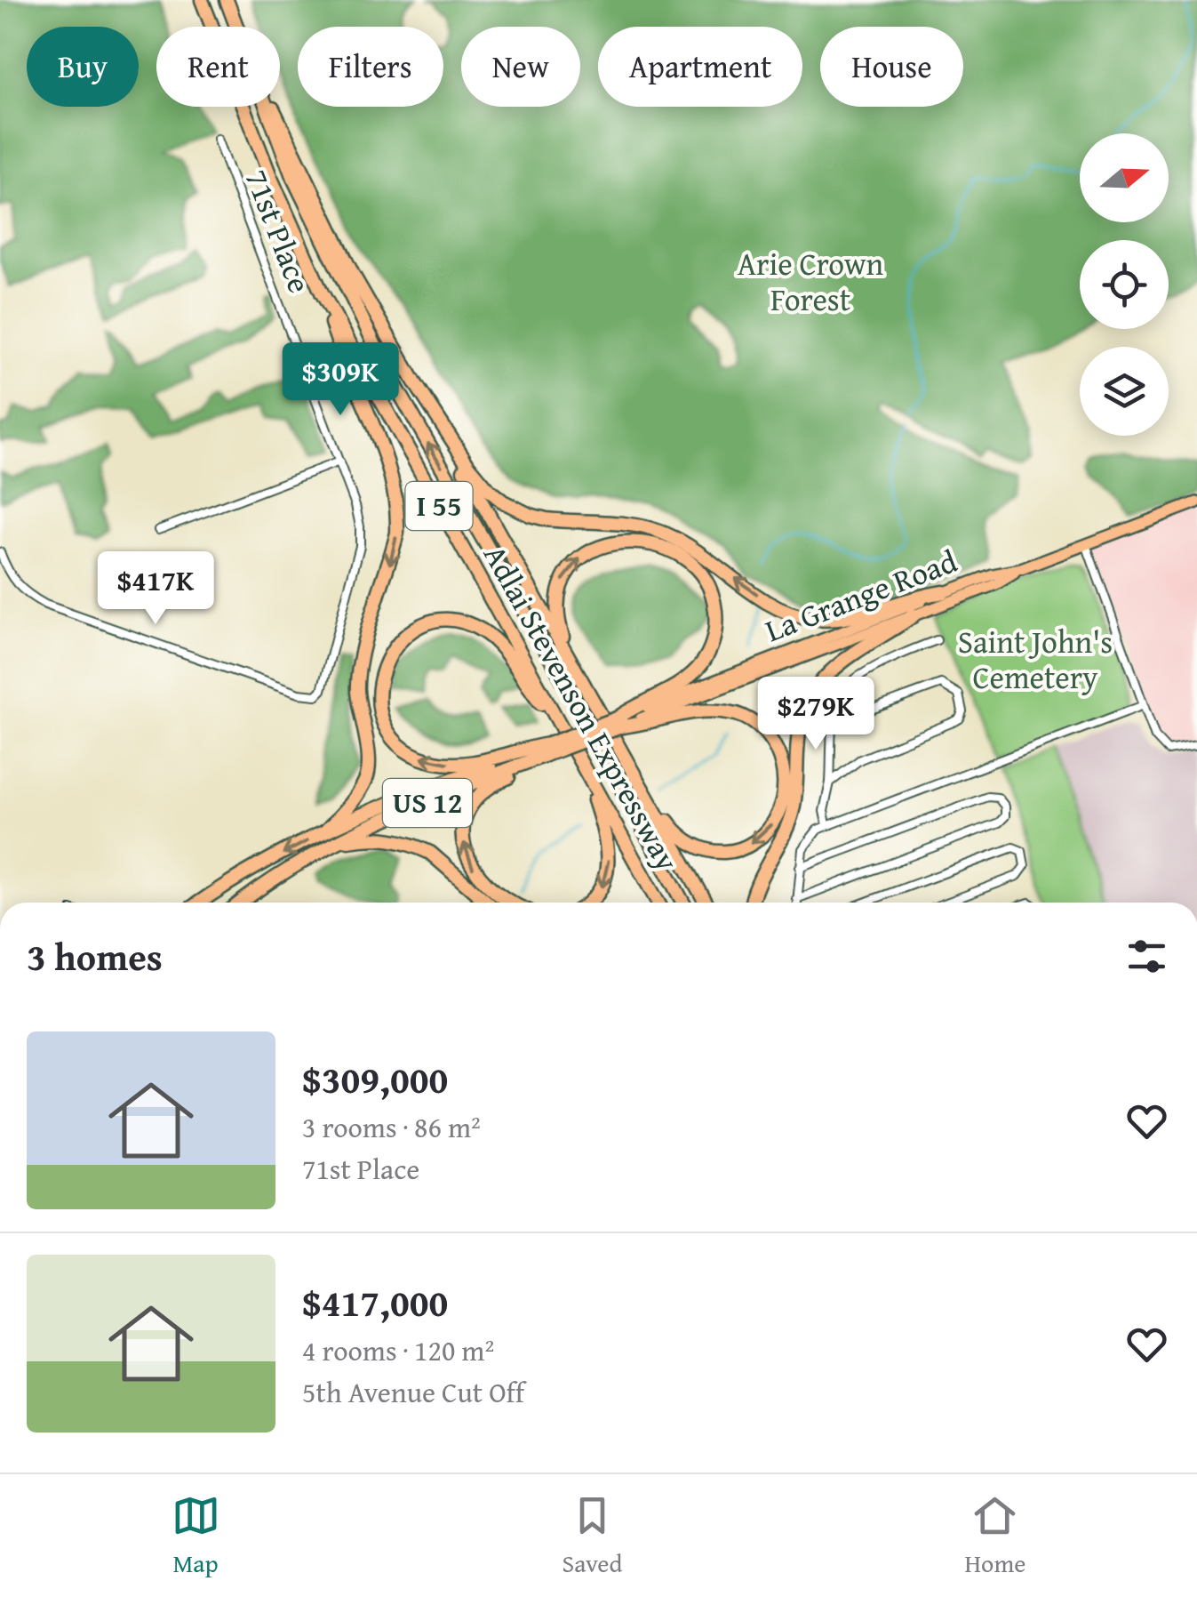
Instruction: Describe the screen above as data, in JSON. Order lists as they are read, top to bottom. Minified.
{"streets":{"highway":["I 55","Adlai Stevenson Expressway","US 12"],"main road":["La Grange Road"],"street":["71st Place"]},"parks":["Arie Crown Forest","Saint John's Cemetery"],"north":"right","page":{"chip":["Buy","Rent","Filters","New","Apartment","House"],"price":["$309K","$417K","$279K"],"heading":"3 homes","list":[{"name":"$309,000","note":"3 rooms · 86 m² · 71st Place"},{"name":"$417,000","note":"4 rooms · 120 m² · 5th Avenue Cut Off"}],"tabs":["Map","Saved","Home"]}}
